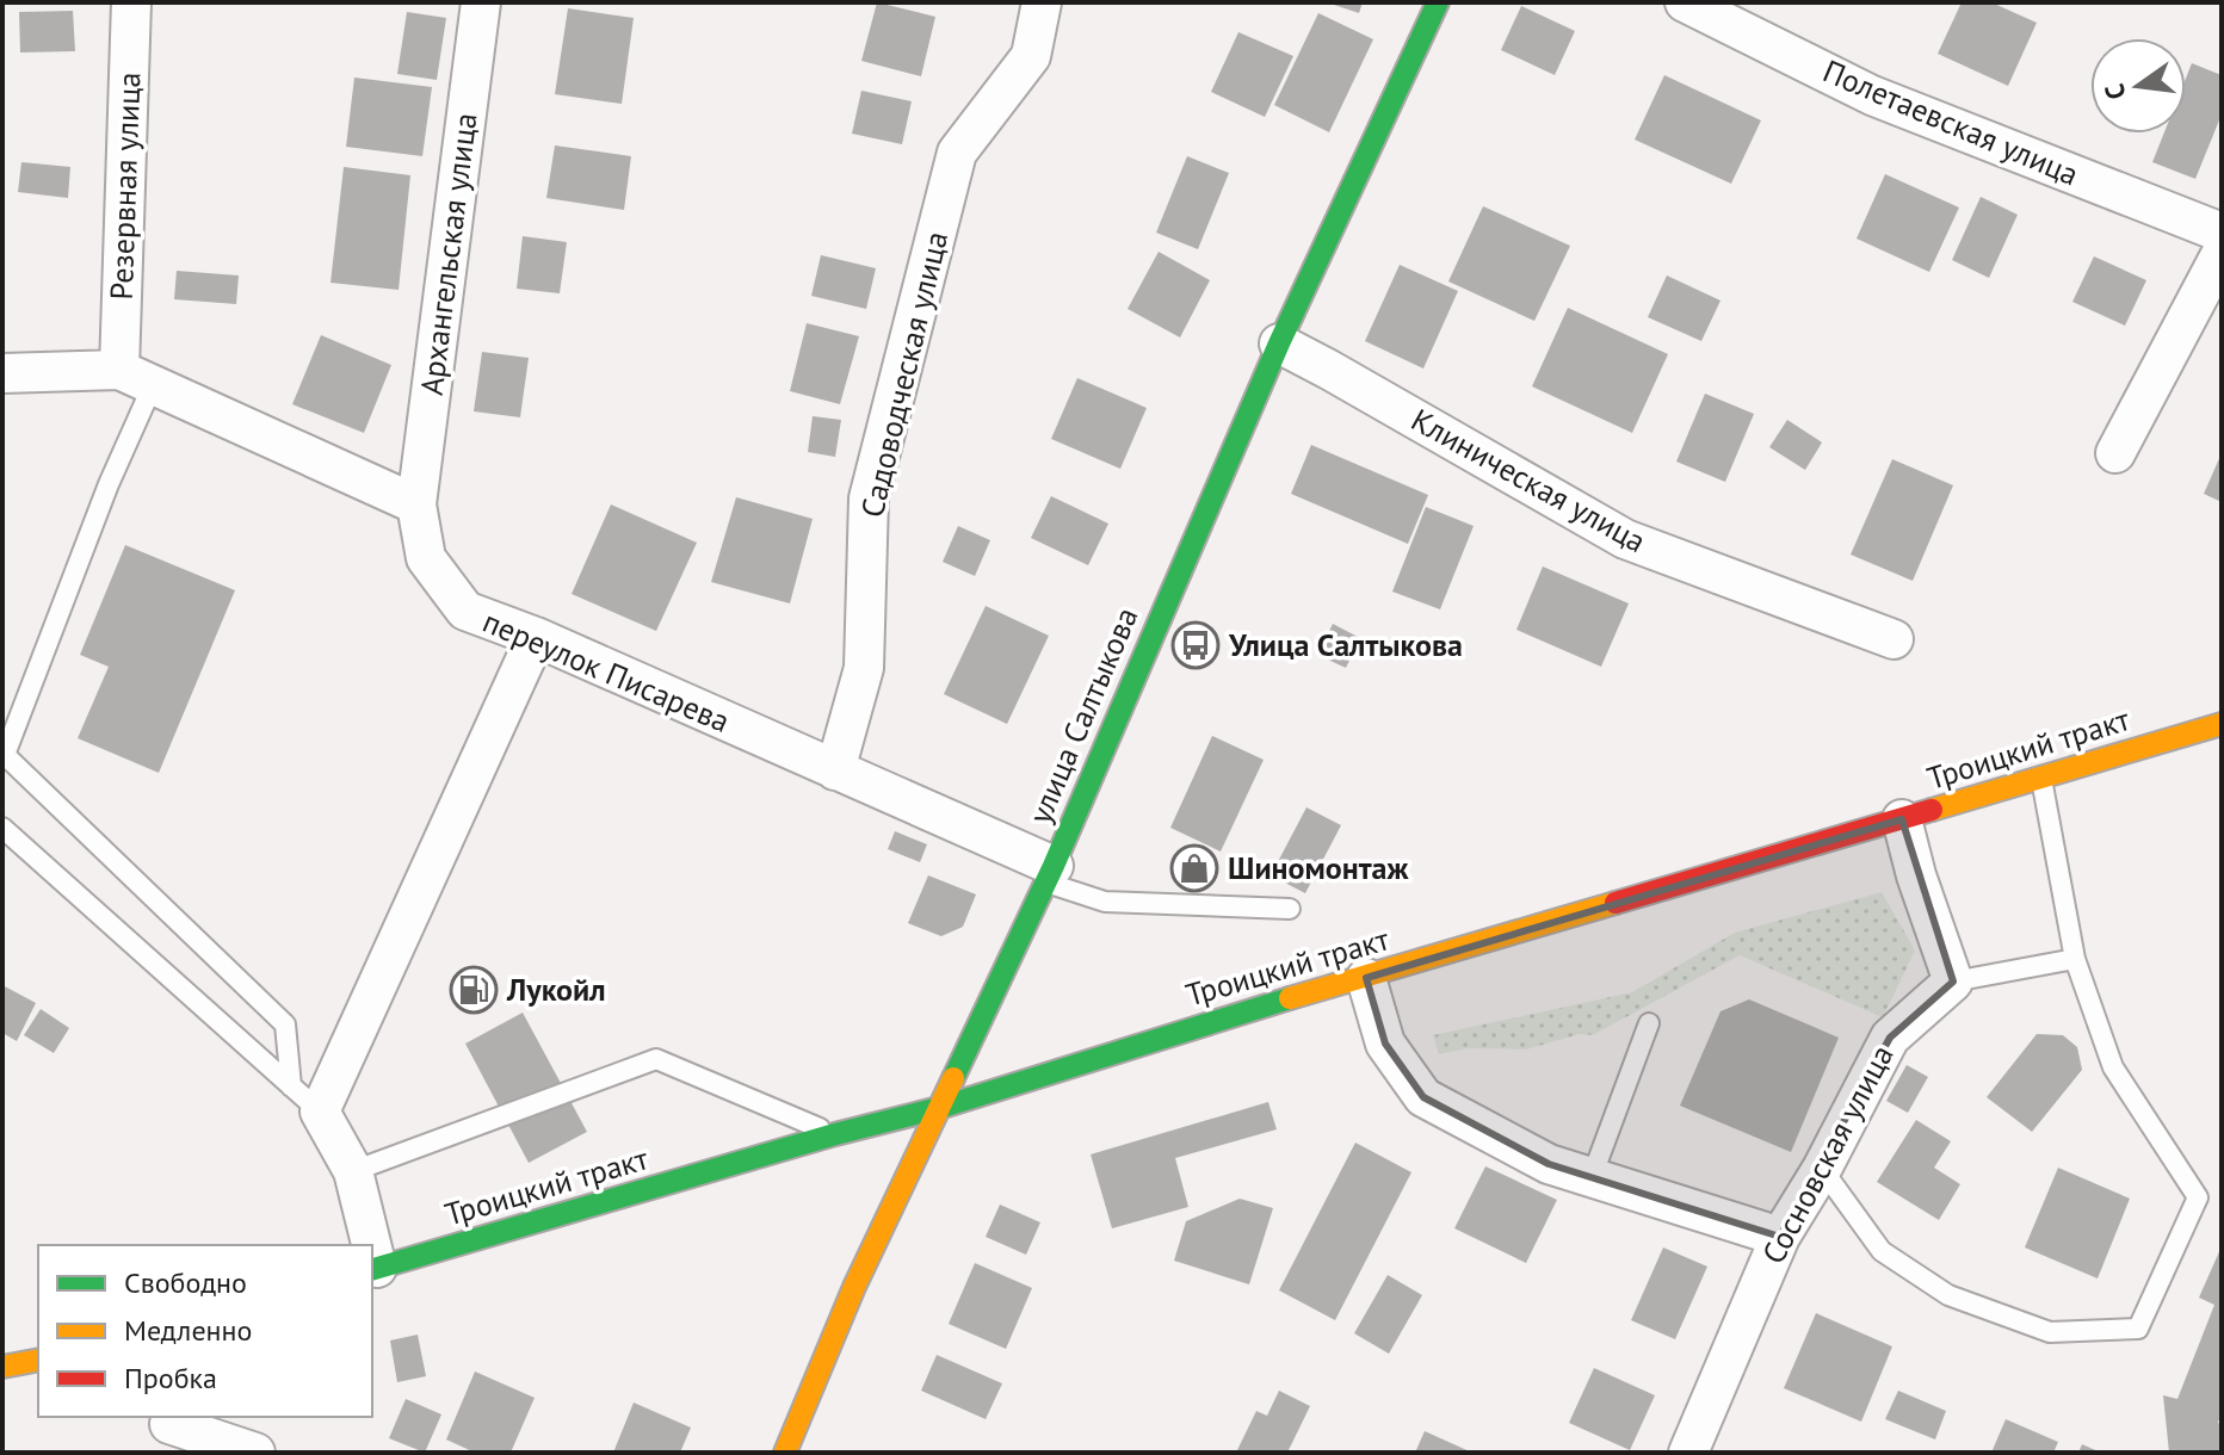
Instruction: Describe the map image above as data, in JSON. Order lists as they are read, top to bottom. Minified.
{"streets":{"main road":["улица Салтыкова","Троицкий тракт"],"street":["Полетаевская улица","Резервная улица","Архангельская улица","Садоводческая улица","Клиническая улица","переулок Писарева","Сосновская улица"]},"crossings":[["Архангельская улица","переулок Писарева"],["Садоводческая улица","переулок Писарева"],["Клиническая улица","улица Салтыкова"],["переулок Писарева","улица Салтыкова"],["улица Салтыкова","Троицкий тракт"]],"places":{"bus stop":["Улица Салтыкова"],"shop":["Шиномонтаж"],"fuel station":["Лукойл"]},"legend":["Свободно","Медленно","Пробка"],"north":"left"}
